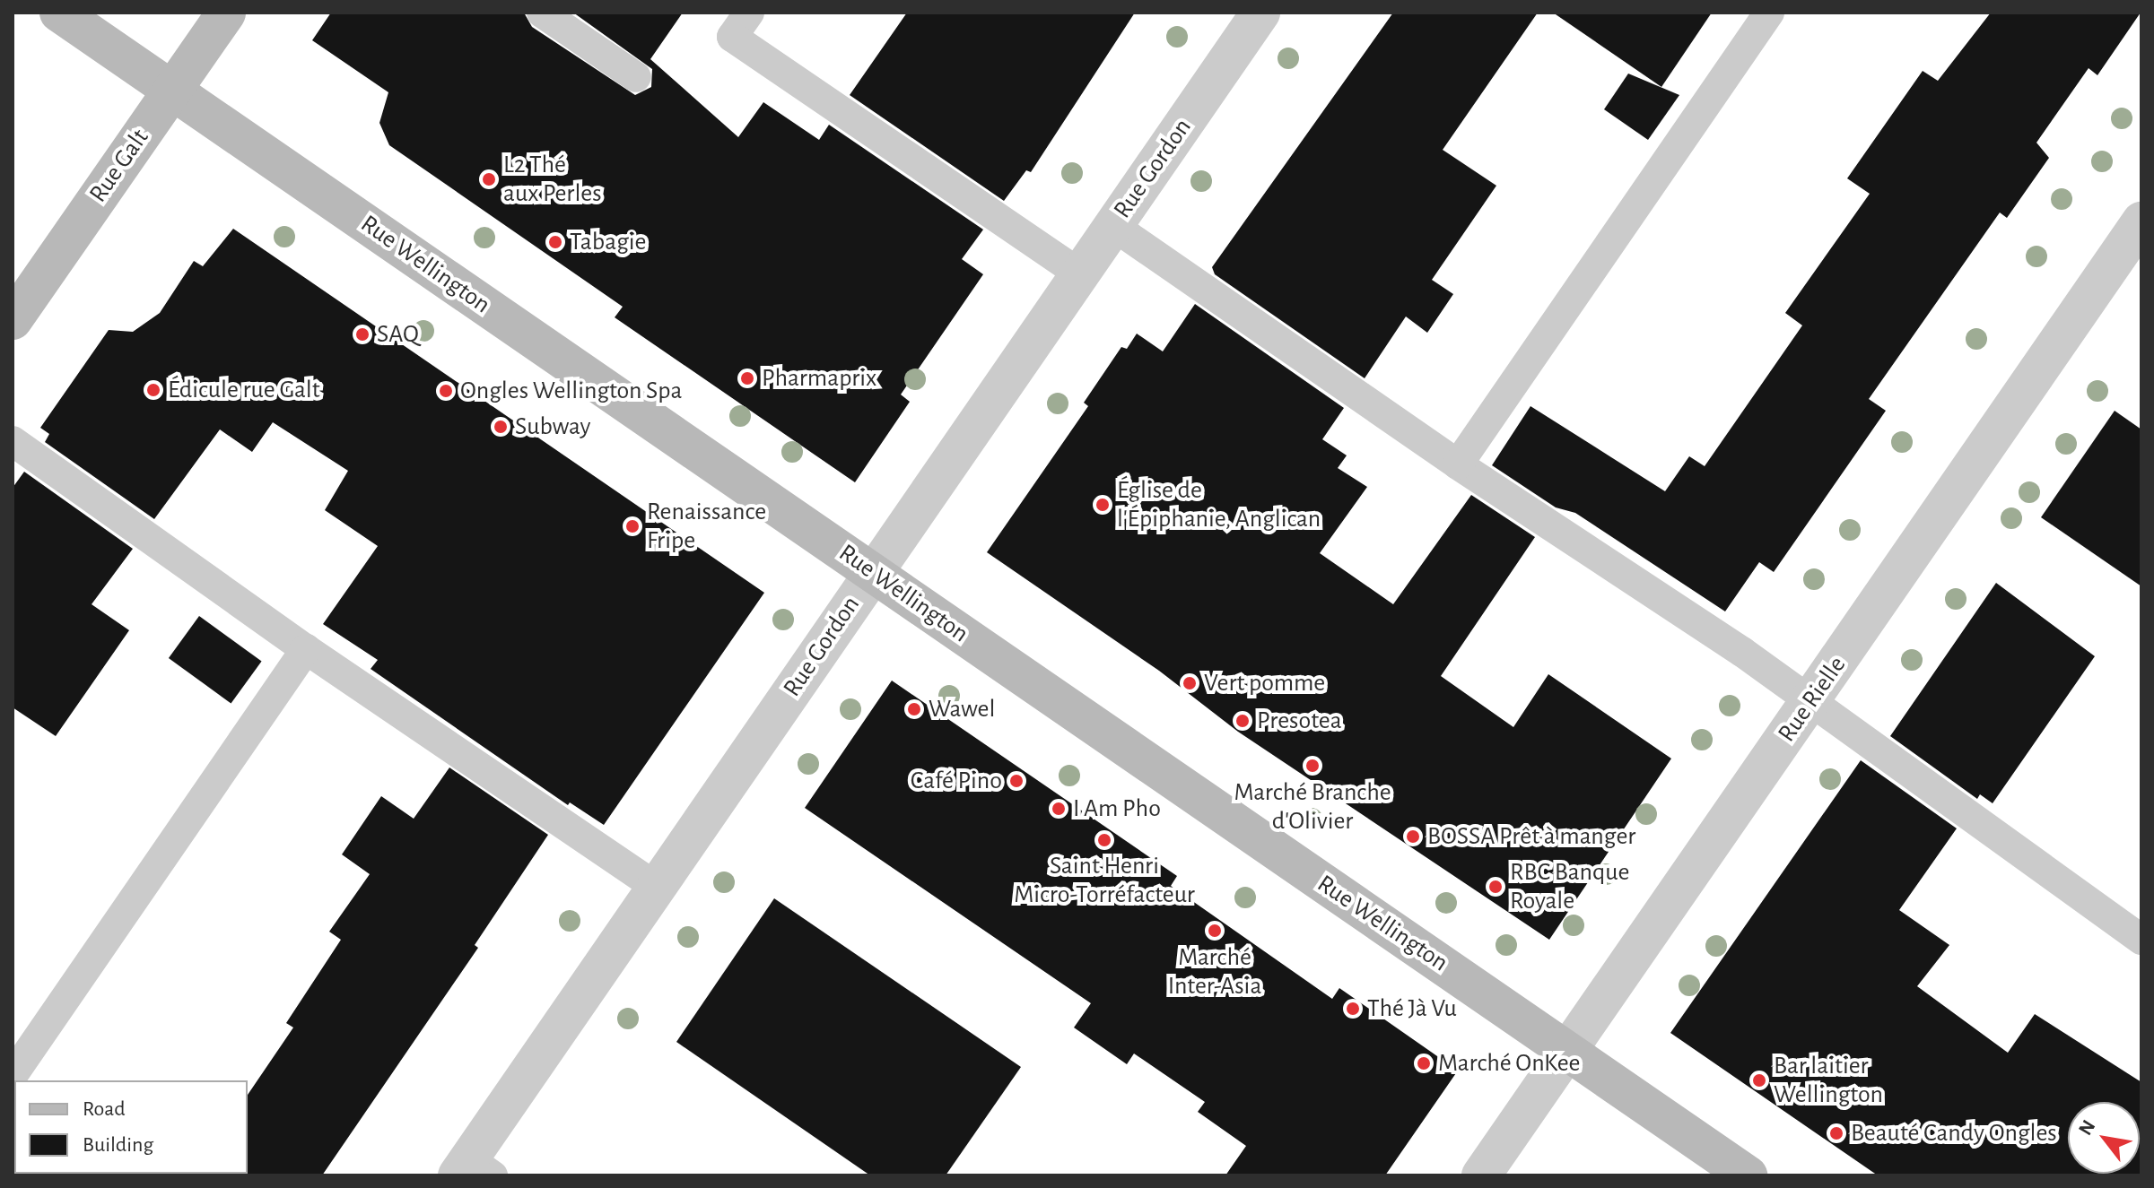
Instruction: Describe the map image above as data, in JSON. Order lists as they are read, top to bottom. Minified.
{"streets":{"main road":["Rue Galt","Rue Wellington"],"street":["Rue Gordon","Rue Rielle"]},"crossings":[["Rue Galt","Rue Wellington"],["Rue Gordon","Rue Wellington"],["Rue Wellington","Rue Rielle"]],"places":["L2 Thé aux Perles","Tabagie","SAQ","Pharmaprix","Édicule rue Galt","Ongles Wellington Spa","Subway","Église de l'Épiphanie, Anglican","Renaissance Fripe","Vert pomme","Wawel","Presotea","Marché Branche d'Olivier","Café Pino","I Am Pho","BOSSA Prêt à manger","Saint Henri Micro-Torréfacteur","RBC Banque Royale","Marché Inter-Asia","Thé Jà Vu","Marché OnKee","Bar laitier Wellington","Beauté Candy Ongles"],"legend":["Road","Building"],"north":"top left"}
